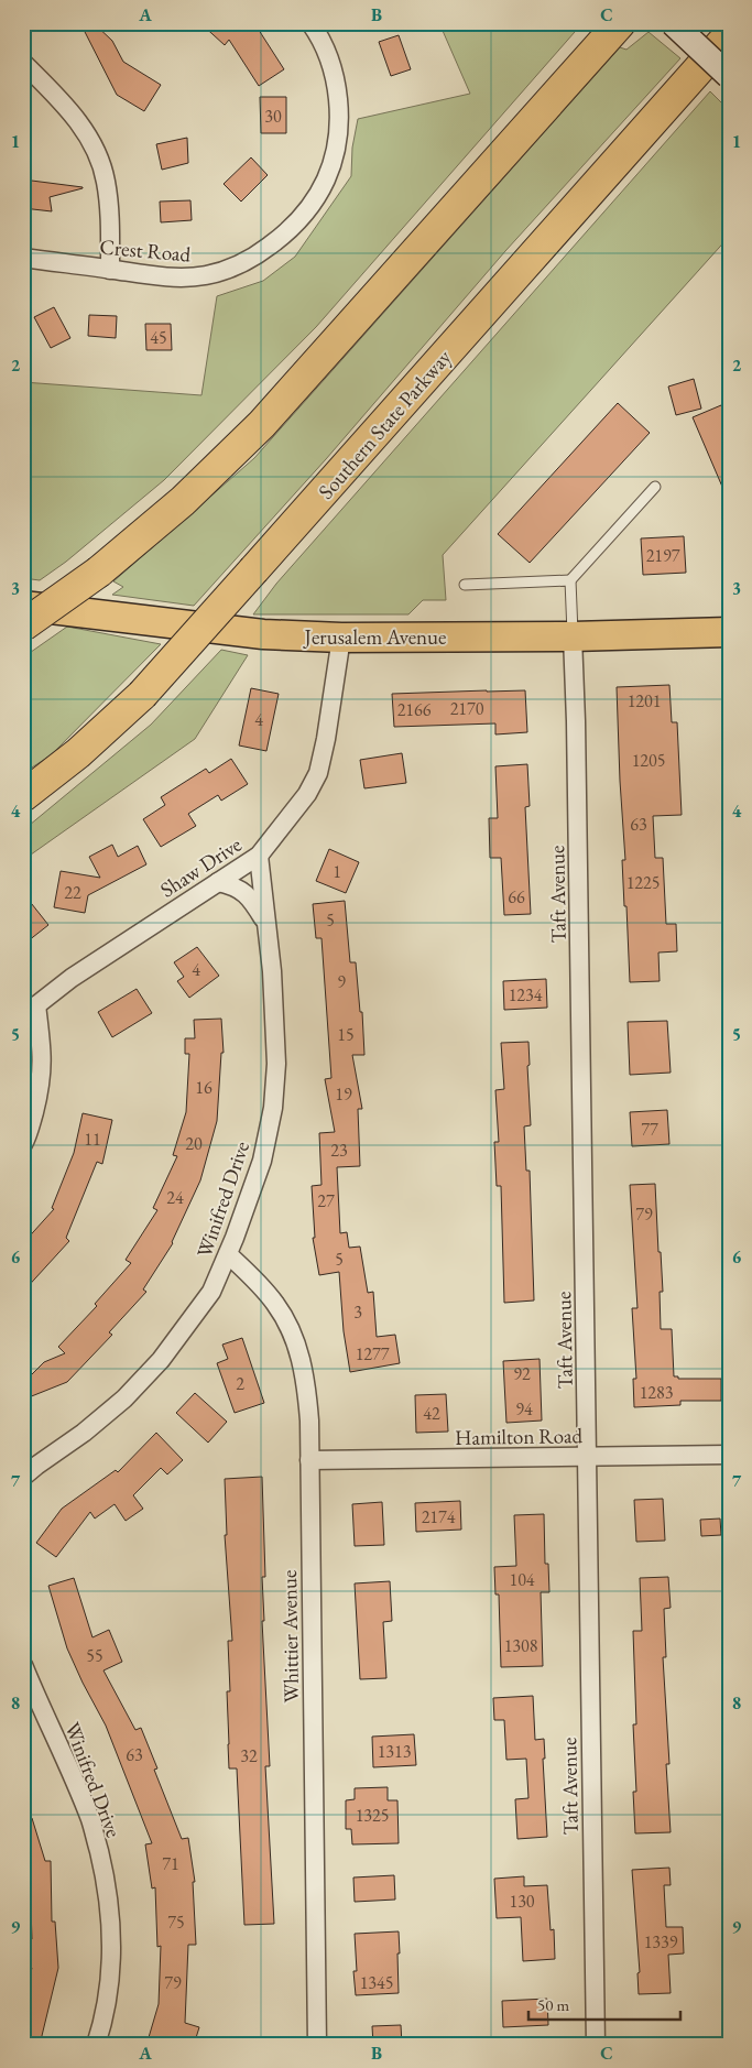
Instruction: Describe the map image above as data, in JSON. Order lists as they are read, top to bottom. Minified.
{"streets":{"highway":["Southern State Parkway"],"main road":["Jerusalem Avenue"],"street":["Crest Road","Shaw Drive","Taft Avenue","Winifred Drive","Hamilton Road","Whittier Avenue"]},"crossings":[["Jerusalem Avenue","Shaw Drive"],["Jerusalem Avenue","Taft Avenue"],["Shaw Drive","Winifred Drive"],["Taft Avenue","Hamilton Road"],["Winifred Drive","Whittier Avenue"],["Hamilton Road","Whittier Avenue"]],"house_numbers":["30","45","2197","1201","2170","2166","4","1205","63","1","1225","22","66","5","4","9","1234","15","16","19","77","11","20","23","24","27","79","5","3","1277","92","2","1283","94","42","2174","104","1308","55","1313","63","32","1325","71","130","75","1339","79","1345"],"scale_bar":"50 m","grid":{"columns":["A","B","C"],"rows":["1","2","3","4","5","6","7","8","9"]}}
